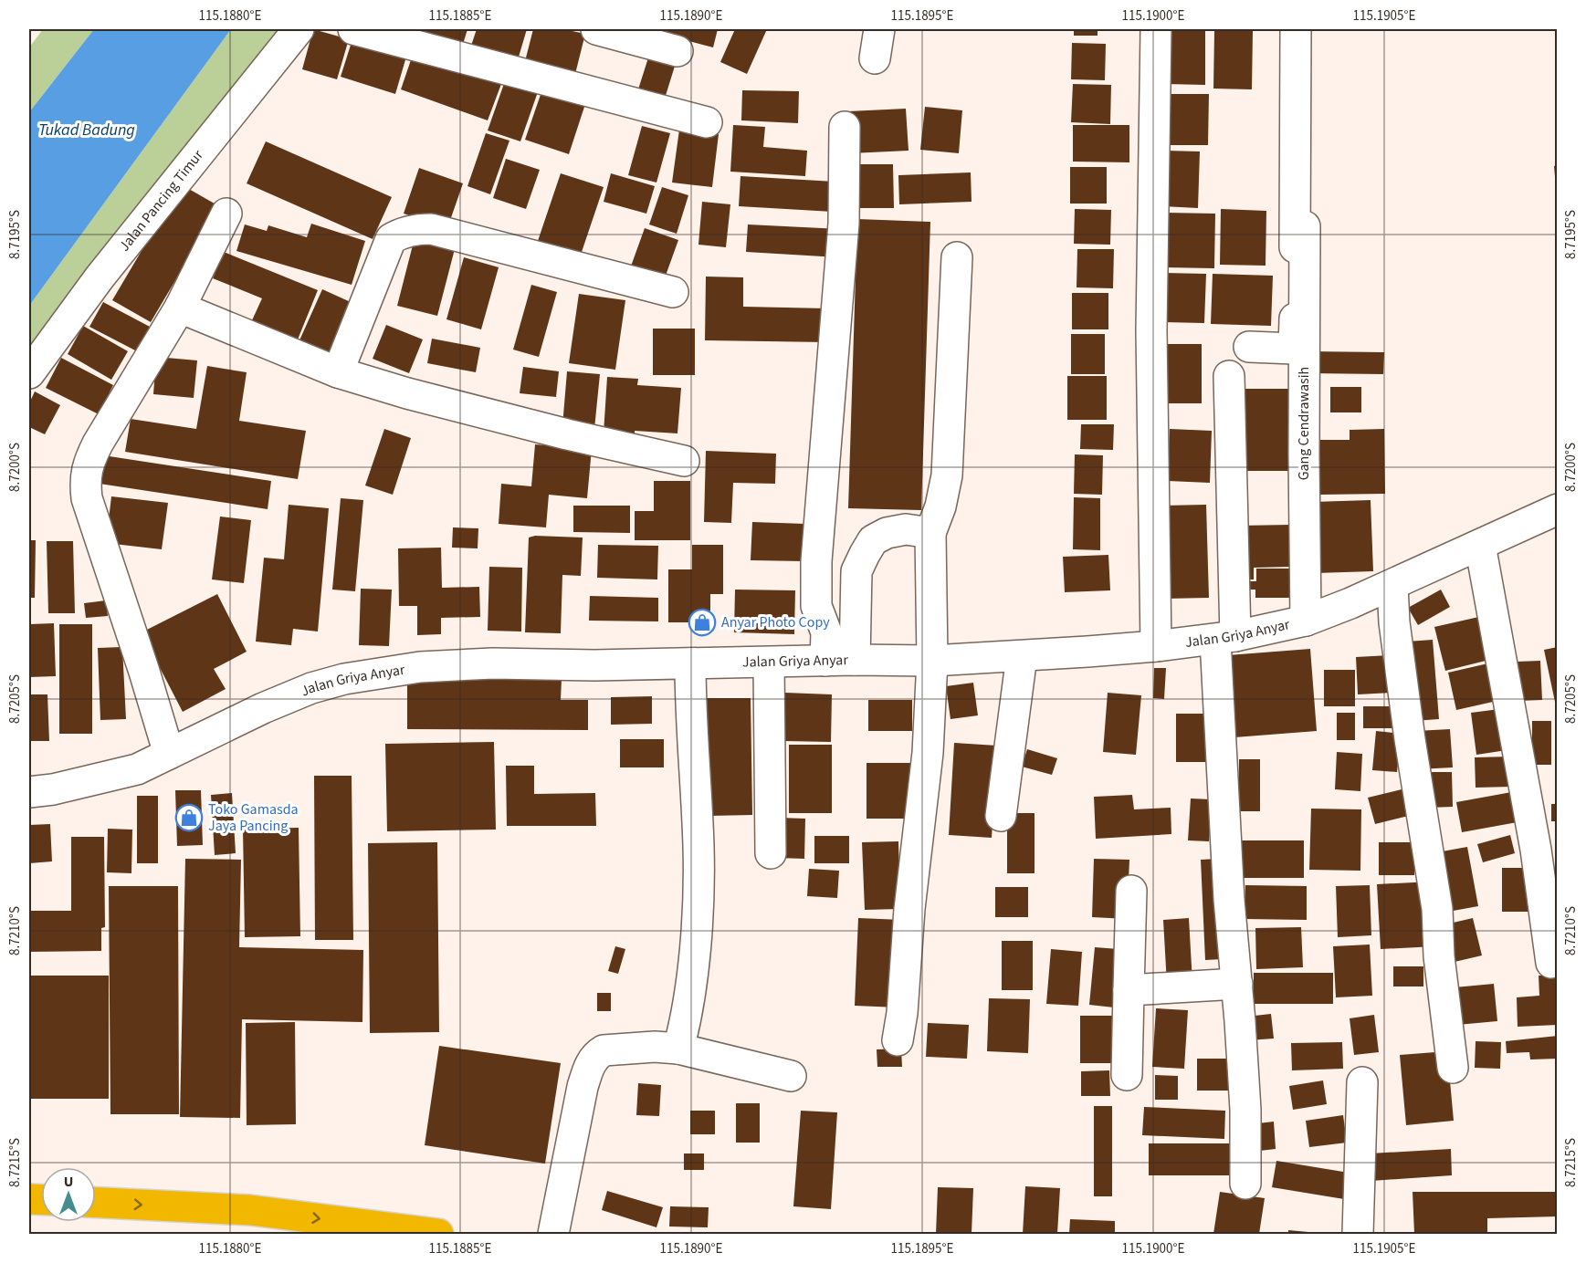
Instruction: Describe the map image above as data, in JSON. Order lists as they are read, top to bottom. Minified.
{"streets":{"street":["Jalan Pancing Timur","Gang Cendrawasih","Jalan Griya Anyar"]},"crossings":[["Gang Cendrawasih","Jalan Griya Anyar"]],"water":["Tukad Badung"],"places":{"shop":["Anyar Photo Copy","Toko Gamasda Jaya Pancing"]},"north":"top","coordinates":["115.1880°E","115.1885°E","115.1890°E","115.1895°E","115.1900°E","115.1905°E","8.7195°S","8.7200°S","8.7205°S","8.7210°S","8.7215°S"]}
